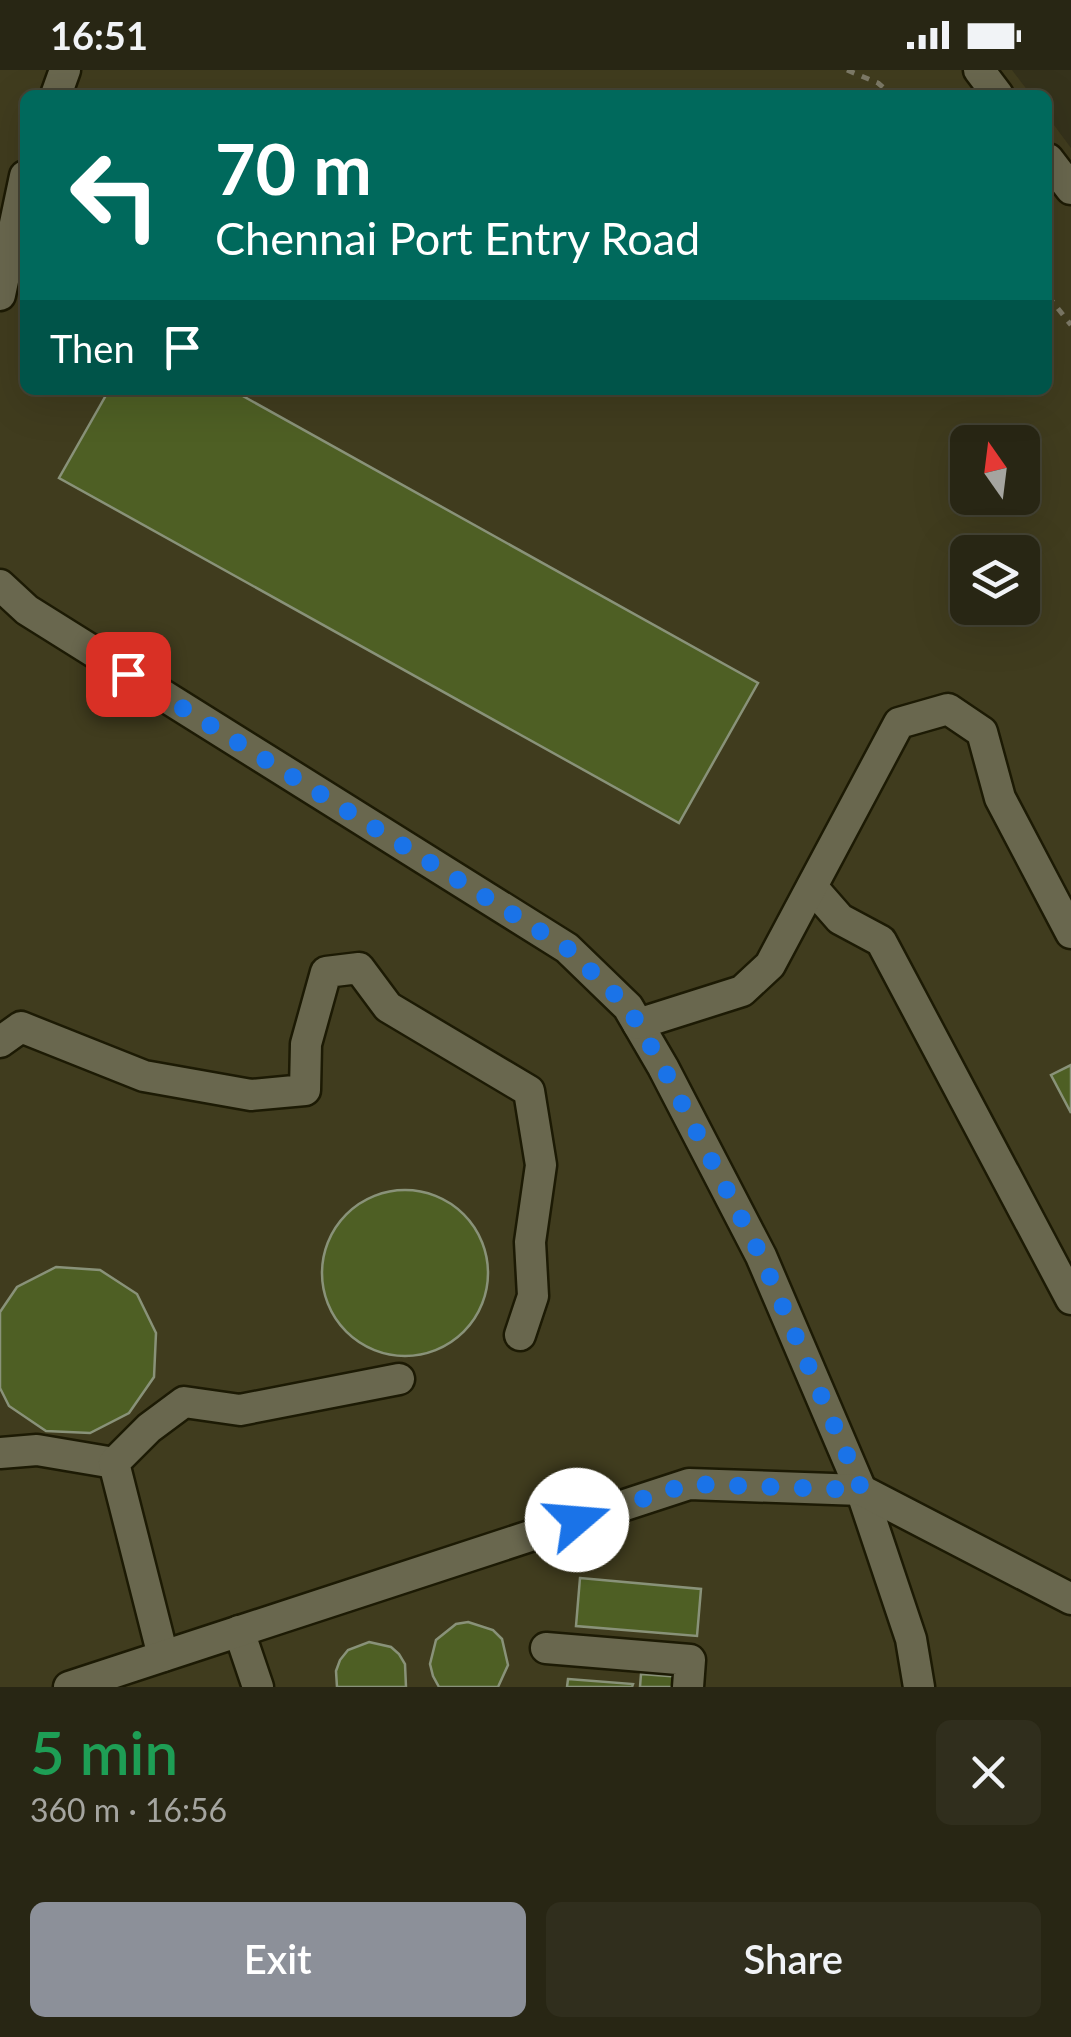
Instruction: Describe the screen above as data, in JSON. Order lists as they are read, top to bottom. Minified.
{"north":"top","page":{"status":"16:51","turn":["70 m","Chennai Port Entry Road"],"then":"Then","heading":["5 min","360 m · 16:56"],"buttons":["Exit","Share"]}}
